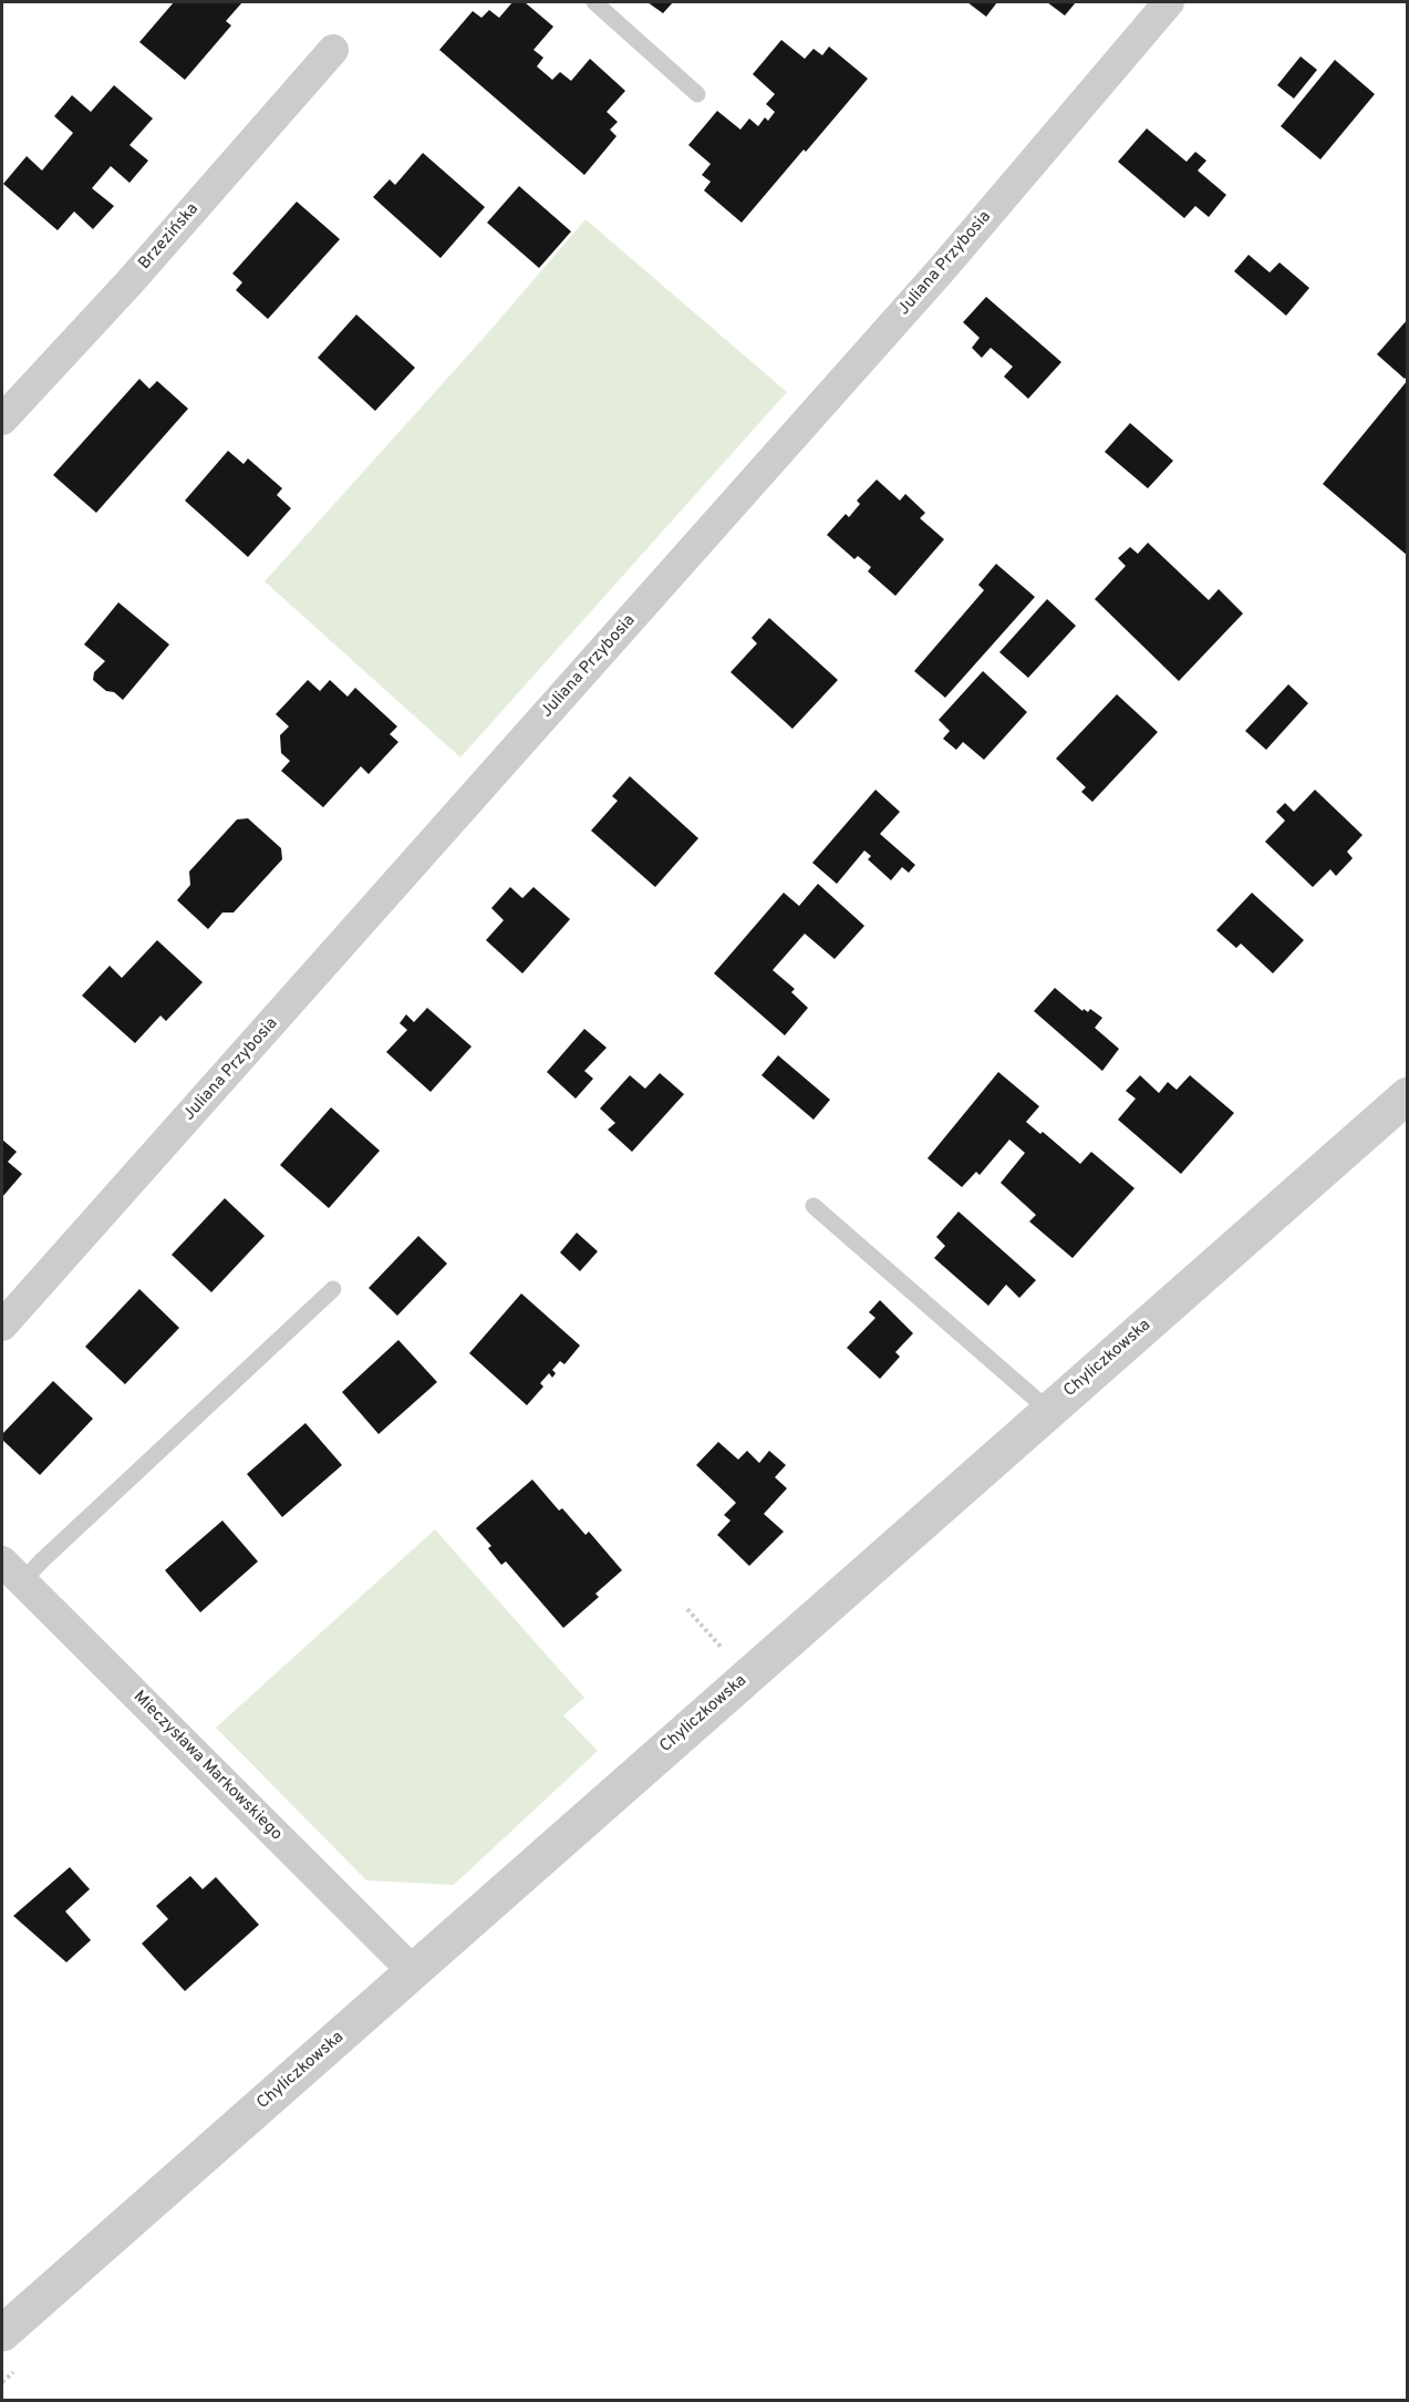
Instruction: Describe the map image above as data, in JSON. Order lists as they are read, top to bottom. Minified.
{"streets":{"street":["Brzezińska","Juliana Przybosia","Chyliczkowska","Mieczysława Markowskiego"]},"crossings":[["Chyliczkowska","Mieczysława Markowskiego"]]}
